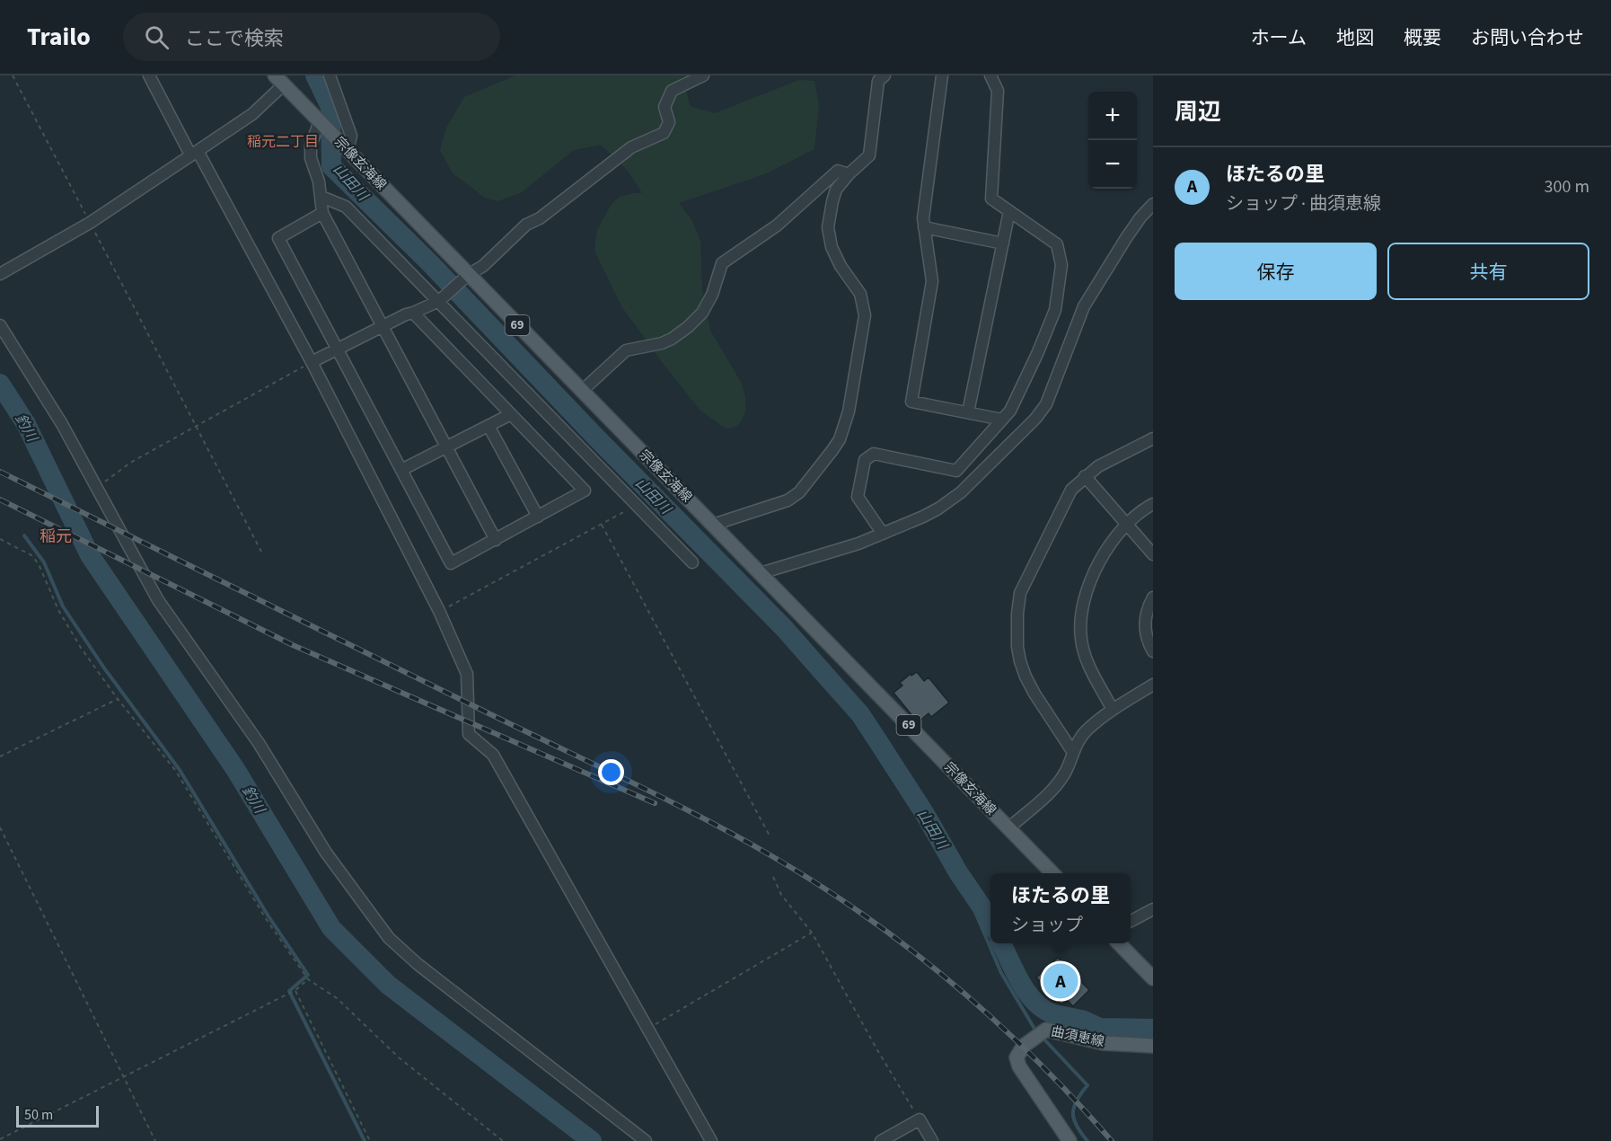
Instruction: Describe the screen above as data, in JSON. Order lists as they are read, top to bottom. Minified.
{"streets":{"main road":["宗像玄海線","69","曲須恵線"]},"districts":["稲元二丁目","稲元"],"water":["山田川","釣川"],"scale_bar":"50 m","page":{"header":"Trailo","search":"ここで検索","nav":["ホーム","地図","概要","お問い合わせ"],"heading":"周辺","map_buttons":["+","−"],"list":[{"mark":"A","name":"ほたるの里","note":"ショップ · 曲須恵線","value":"300 m"}],"buttons":["保存","共有"],"popup":["ほたるの里","ショップ"],"pins":"A","scale":"50 m"}}
